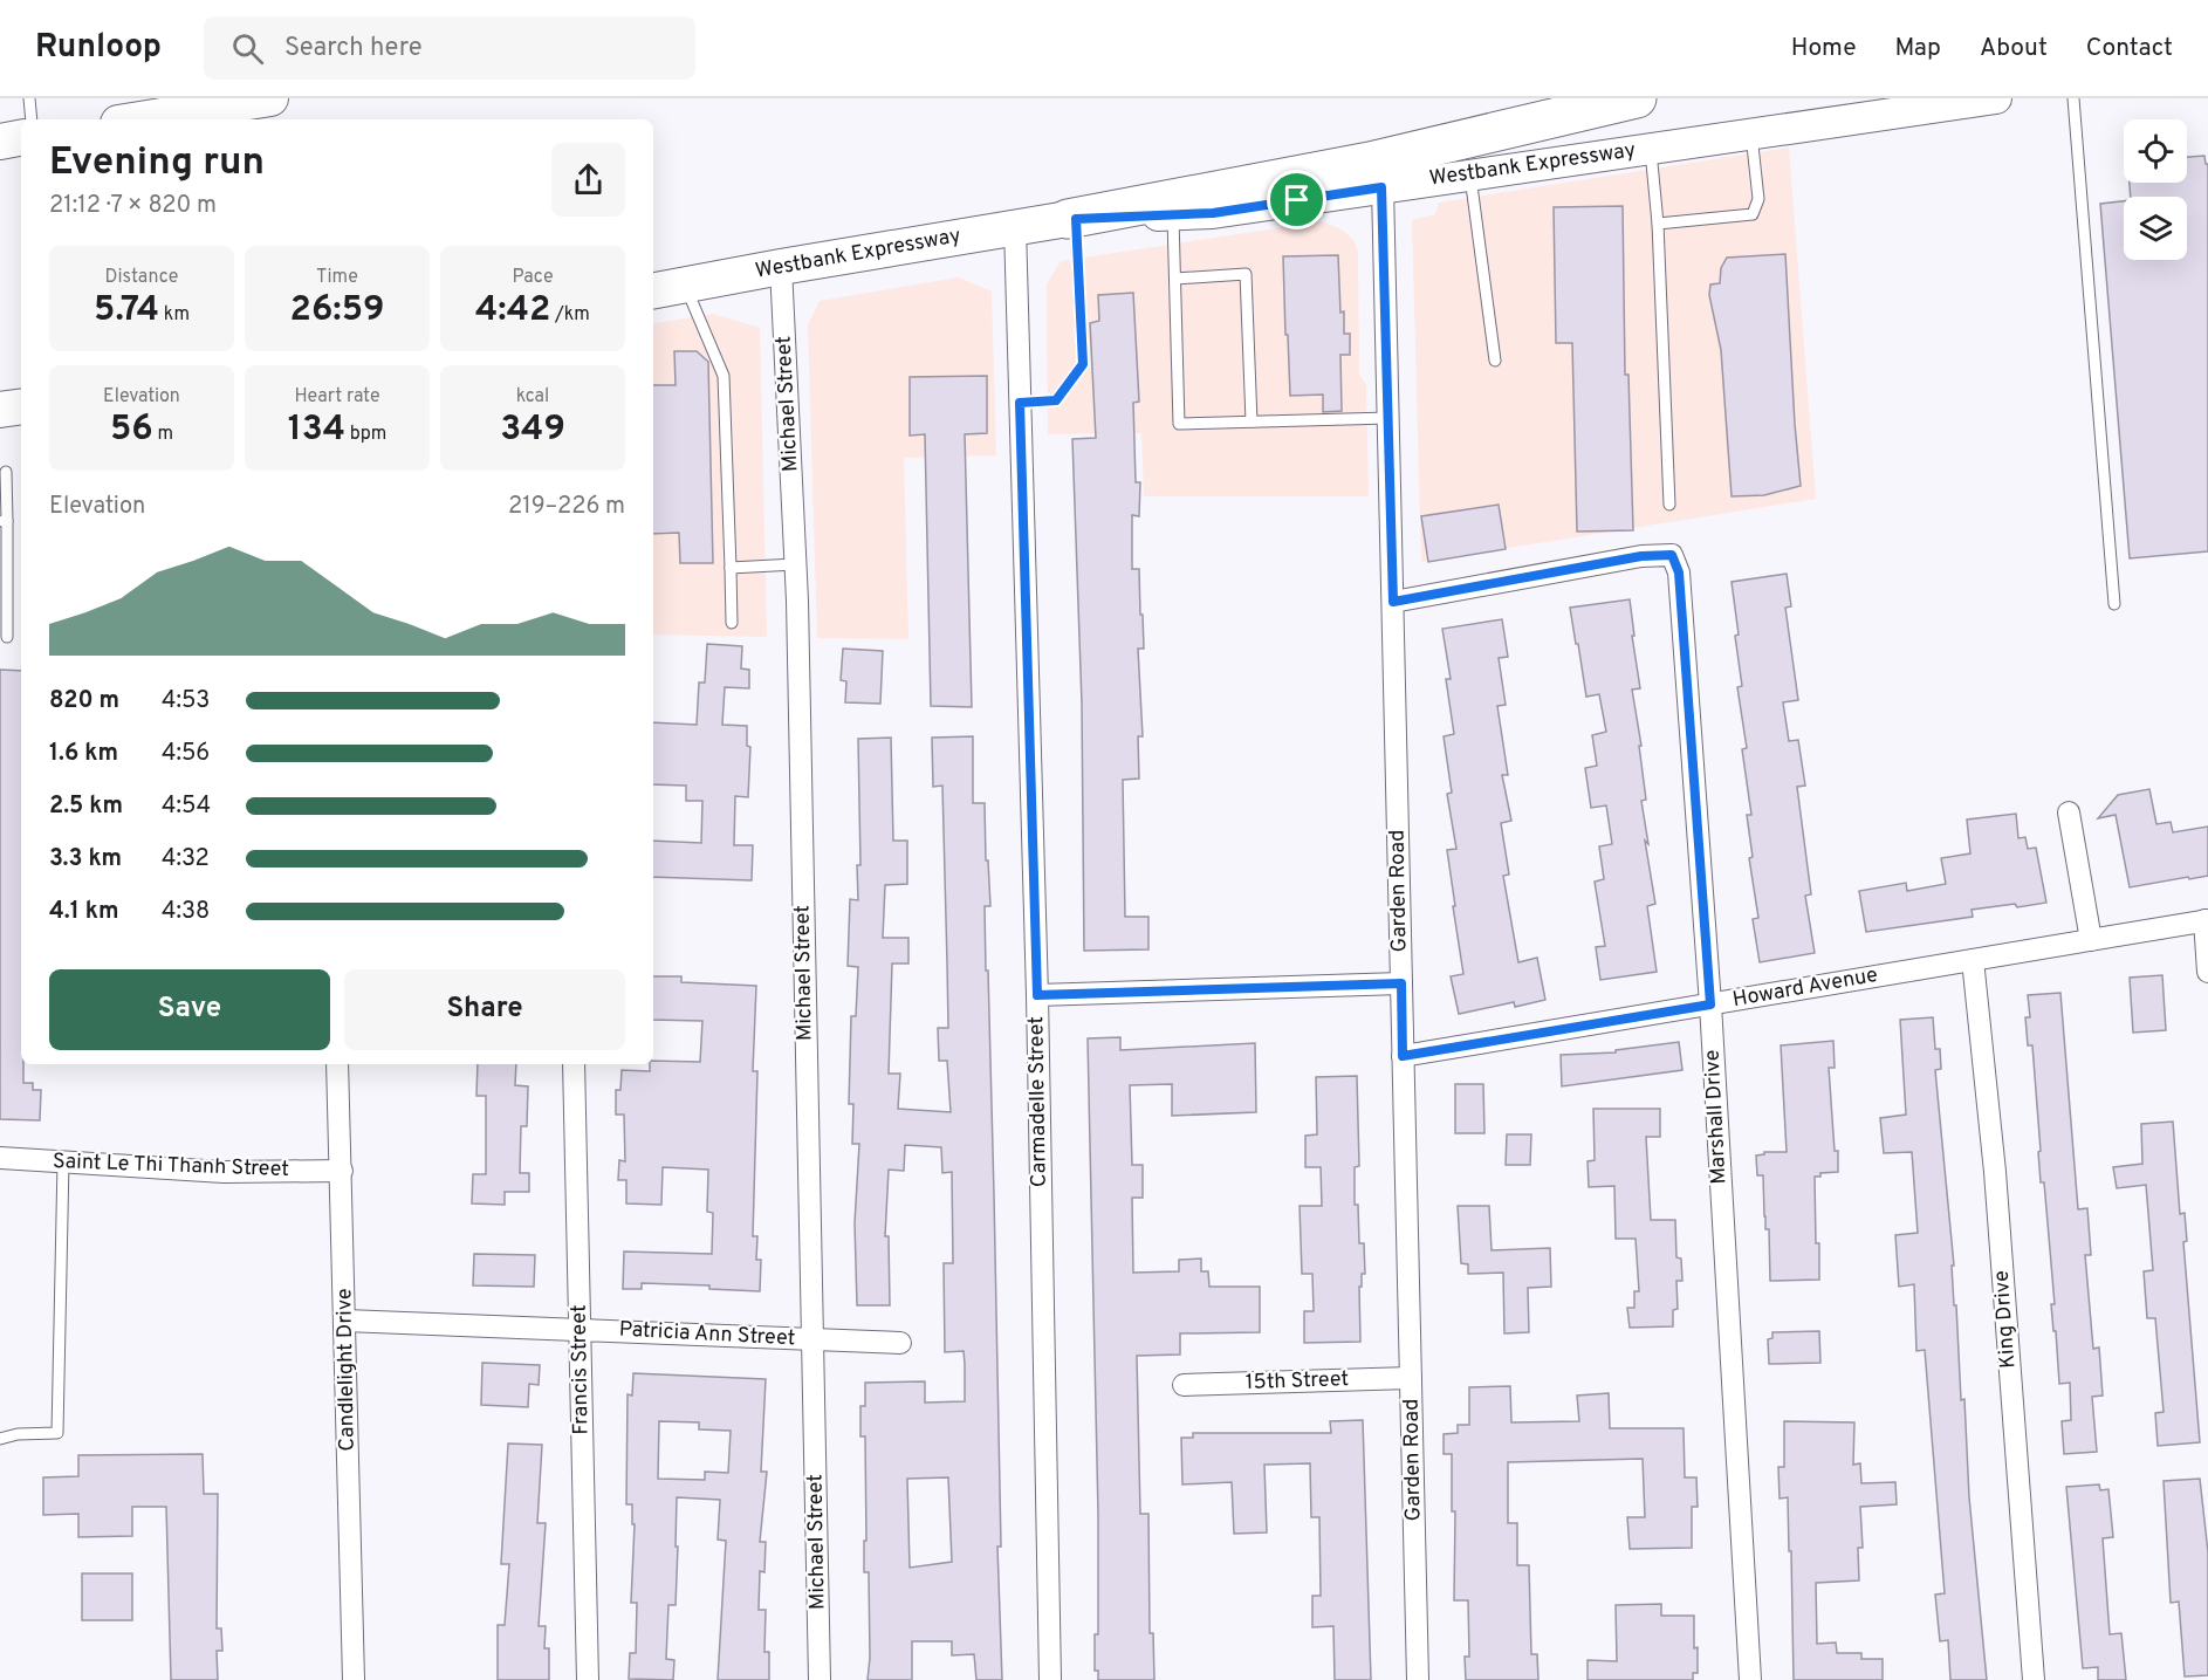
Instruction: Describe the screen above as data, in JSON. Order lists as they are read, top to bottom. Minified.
{"streets":{"highway":["Westbank Expressway"],"street":["Michael Street","Garden Road","Howard Avenue","Carmadelle Street","Marshall Drive","Saint Le Thi Thanh Street","King Drive","Patricia Ann Street","Candlelight Drive","Francis Street","15th Street"]},"crossings":[["Westbank Expressway","Michael Street"],["Westbank Expressway","Garden Road"],["Westbank Expressway","Carmadelle Street"],["Michael Street","Patricia Ann Street"],["Garden Road","Howard Avenue"],["Garden Road","Marshall Drive"],["Garden Road","15th Street"],["Howard Avenue","Marshall Drive"],["Howard Avenue","King Drive"],["Saint Le Thi Thanh Street","Candlelight Drive"],["Patricia Ann Street","Candlelight Drive"],["Patricia Ann Street","Francis Street"]],"page":{"header":"Runloop","search":"Search here","nav":["Home","Map","About","Contact"],"heading":["Evening run","21:12 · 7 × 820 m"],"stats":[["Distance","5.74 km"],["Time","26:59"],["Pace","4:42 /km"],["Elevation","56 m"],["Heart rate","134 bpm"],["kcal","349"]],"chart":["Elevation","219–226 m"],"list":[{"name":"820 m","note":"4:53"},{"name":"1.6 km","note":"4:56"},{"name":"2.5 km","note":"4:54"},{"name":"3.3 km","note":"4:32"},{"name":"4.1 km","note":"4:38"}],"buttons":["Save","Share"]}}
